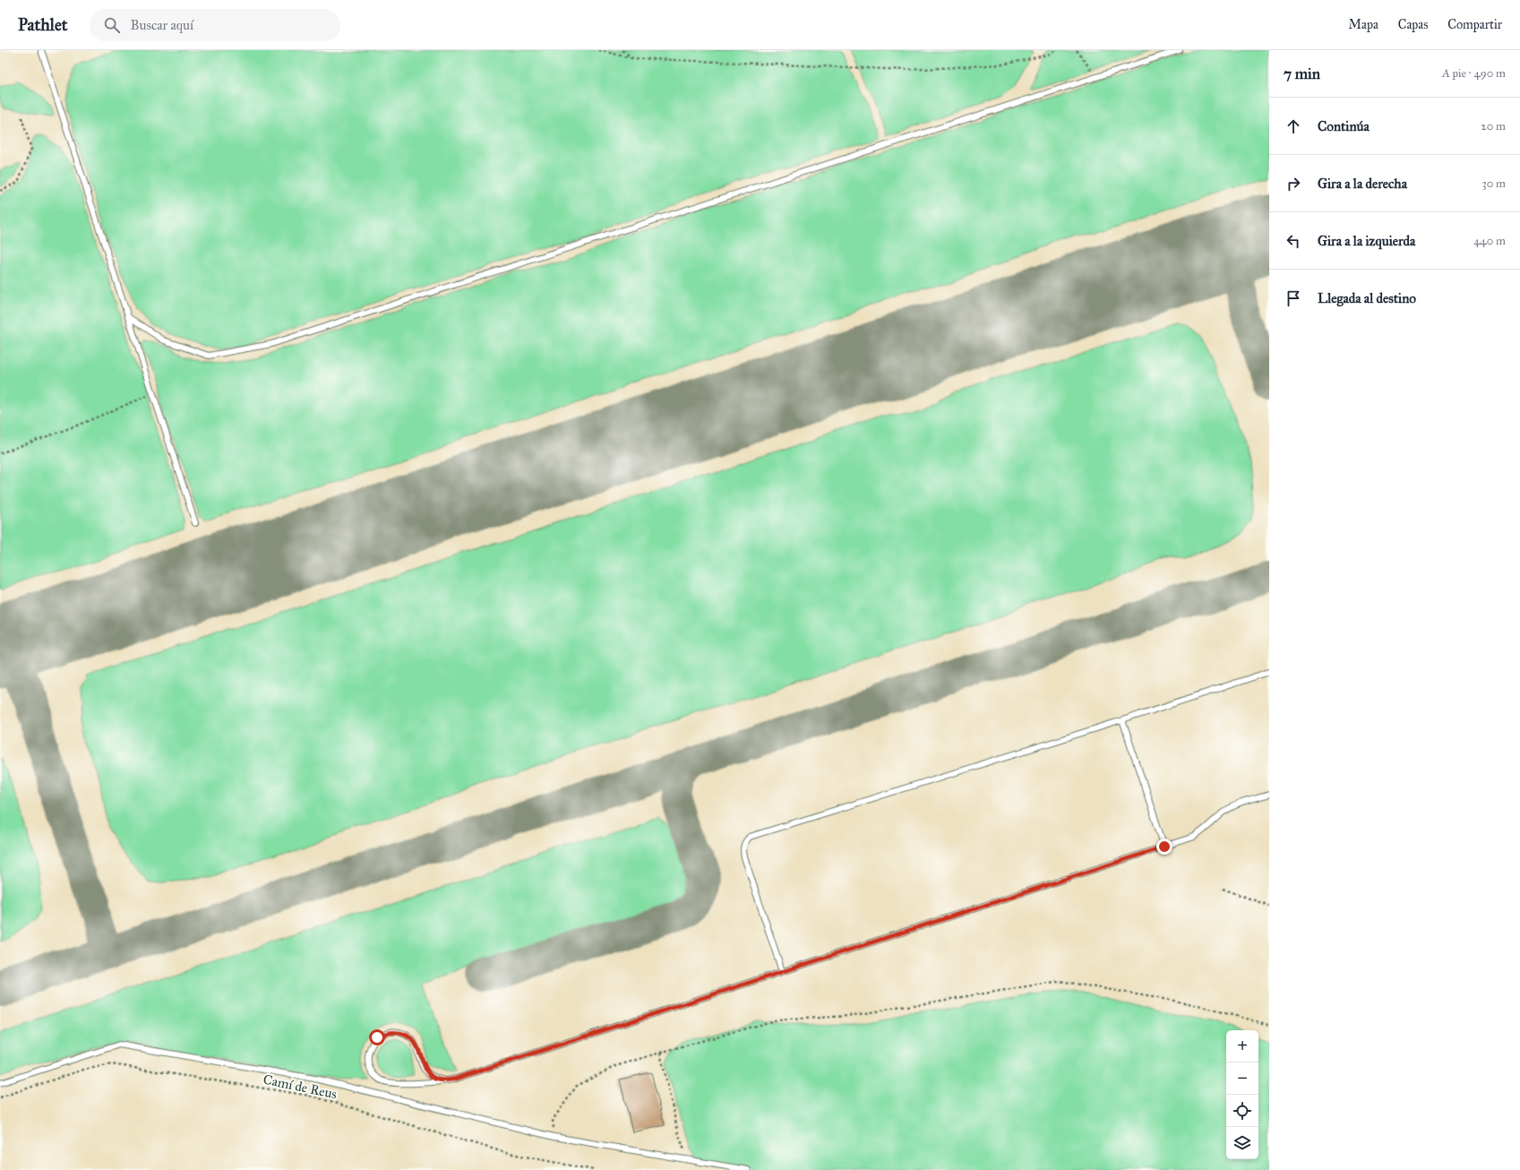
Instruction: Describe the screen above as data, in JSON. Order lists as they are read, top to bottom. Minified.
{"streets":{"path":["Camí de Reus"]},"page":{"header":"Pathlet","search":"Buscar aquí","nav":["Mapa","Capas","Compartir"],"heading":["7 min","A pie · 490 m"],"list":[["Continúa","20 m"],["Gira a la derecha","30 m"],["Gira a la izquierda","440 m"],"Llegada al destino"],"map_buttons":["+","−"]}}
